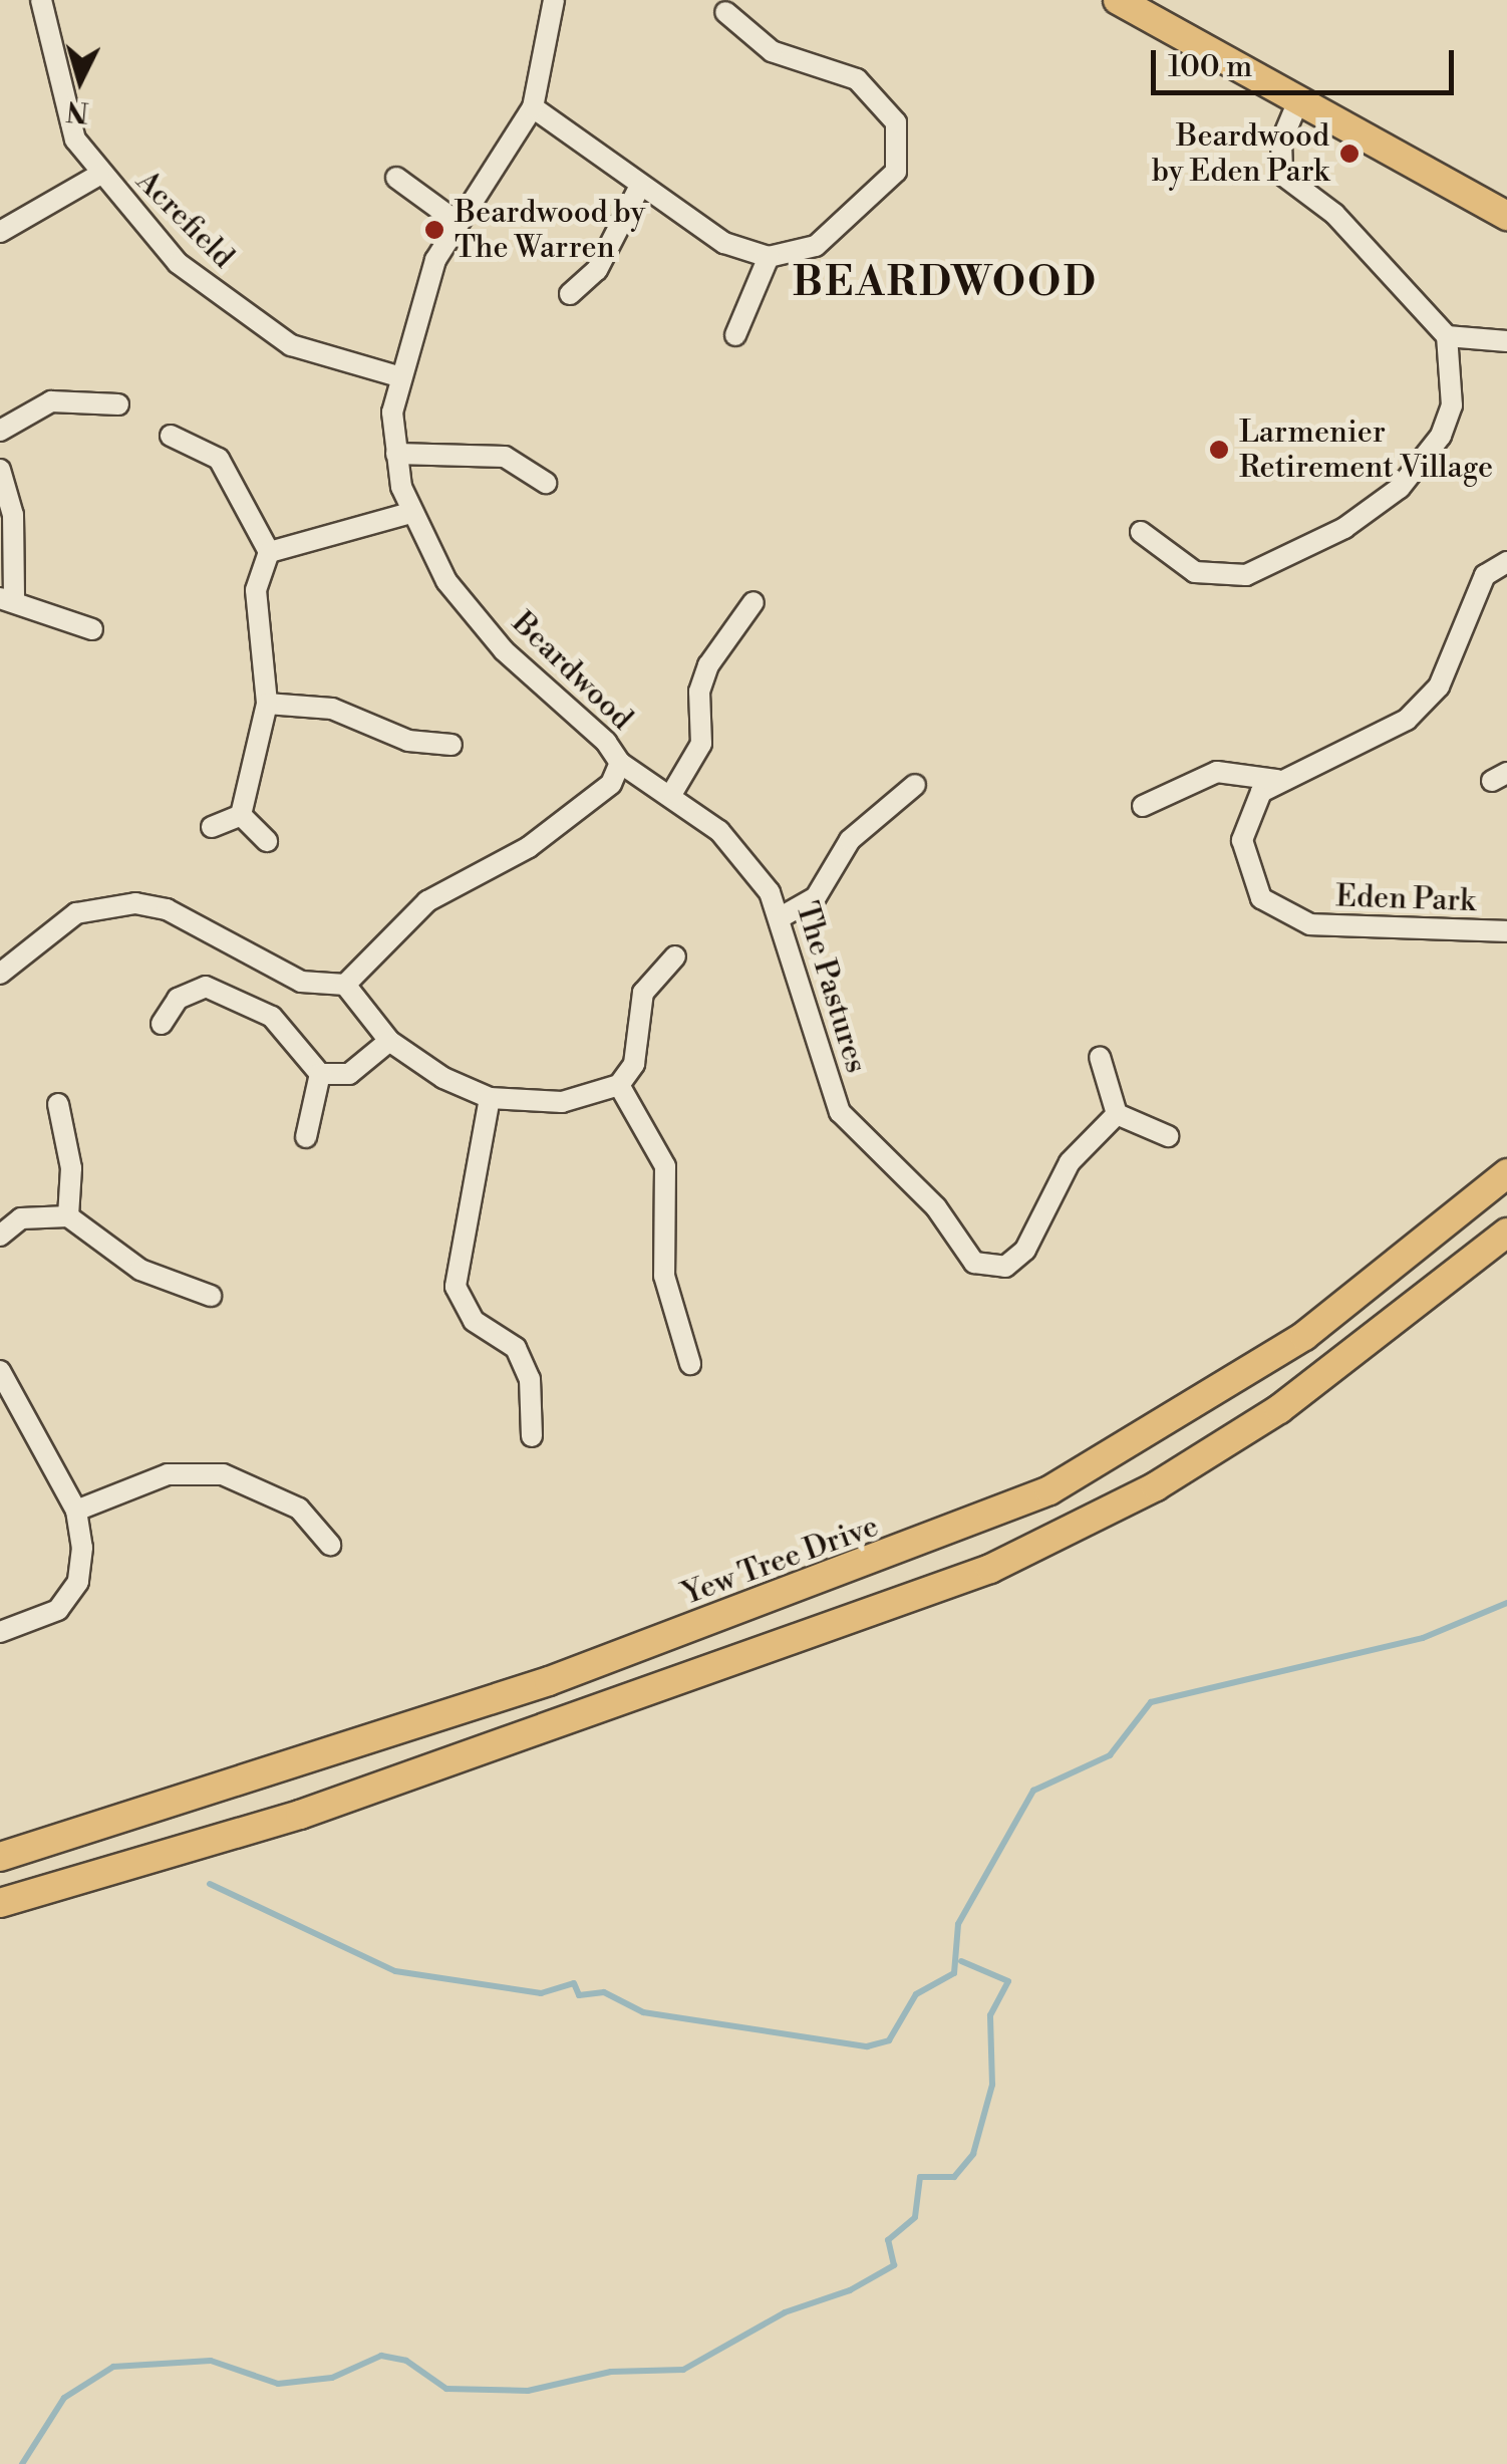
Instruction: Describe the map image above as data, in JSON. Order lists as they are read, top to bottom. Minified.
{"streets":{"highway":["Yew Tree Drive"],"street":["Acrefield","Beardwood","Eden Park","The Pastures"]},"crossings":[["Acrefield","Beardwood"],["Beardwood","The Pastures"]],"districts":["BEARDWOOD"],"places":["Beardwood by Eden Park","Beardwood by The Warren","Larmenier Retirement Village"],"scale_bar":"100 m","north":"bottom"}
